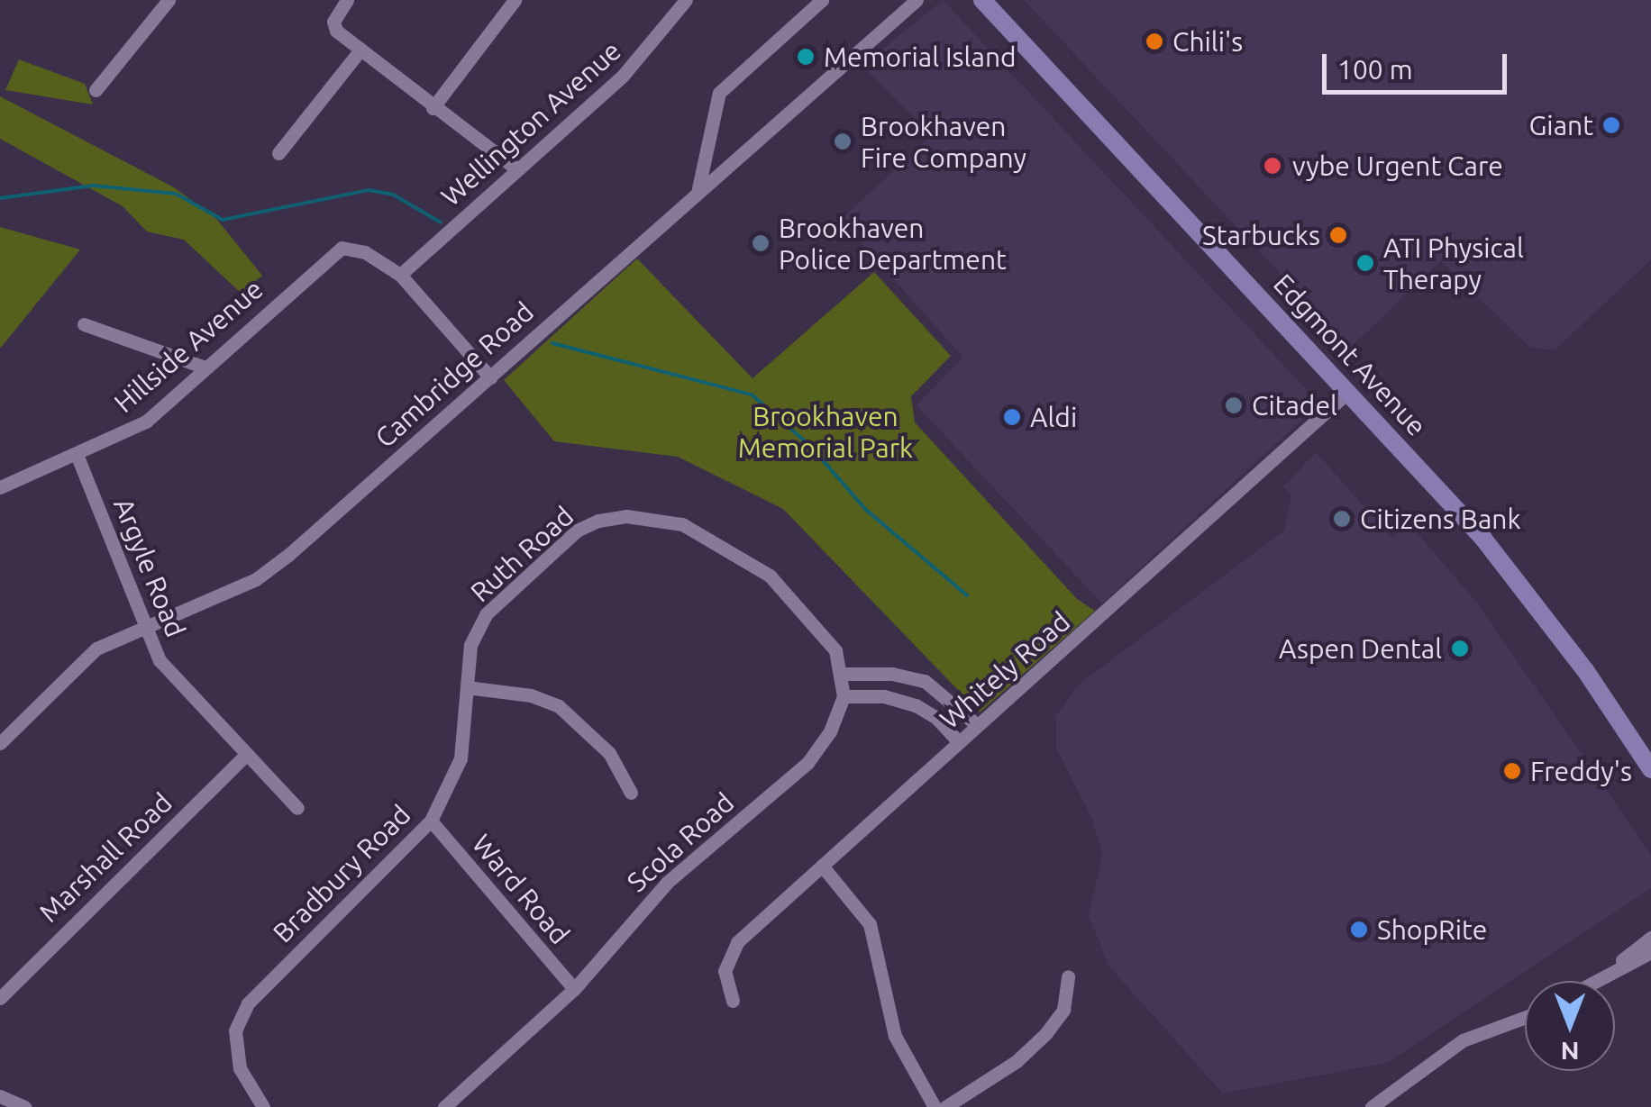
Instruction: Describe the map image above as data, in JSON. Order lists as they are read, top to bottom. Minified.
{"streets":{"main road":["Edgmont Avenue"],"street":["Wellington Avenue","Hillside Avenue","Cambridge Road","Ruth Road","Argyle Road","Whitely Road","Scola Road","Marshall Road","Bradbury Road","Ward Road"]},"crossings":[["Wellington Avenue","Hillside Avenue"],["Hillside Avenue","Argyle Road"],["Edgmont Avenue","Whitely Road"],["Cambridge Road","Argyle Road"],["Ruth Road","Scola Road"],["Ruth Road","Bradbury Road"],["Argyle Road","Marshall Road"],["Scola Road","Ward Road"],["Bradbury Road","Ward Road"]],"parks":["Brookhaven Memorial Park"],"places":["Chili's","Memorial Island","Giant","Brookhaven Fire Company","vybe Urgent Care","Starbucks","Brookhaven Police Department","ATI Physical Therapy","Citadel","Aldi","Citizens Bank","Aspen Dental","Freddy's","ShopRite"],"scale_bar":"100 m","north":"bottom"}
